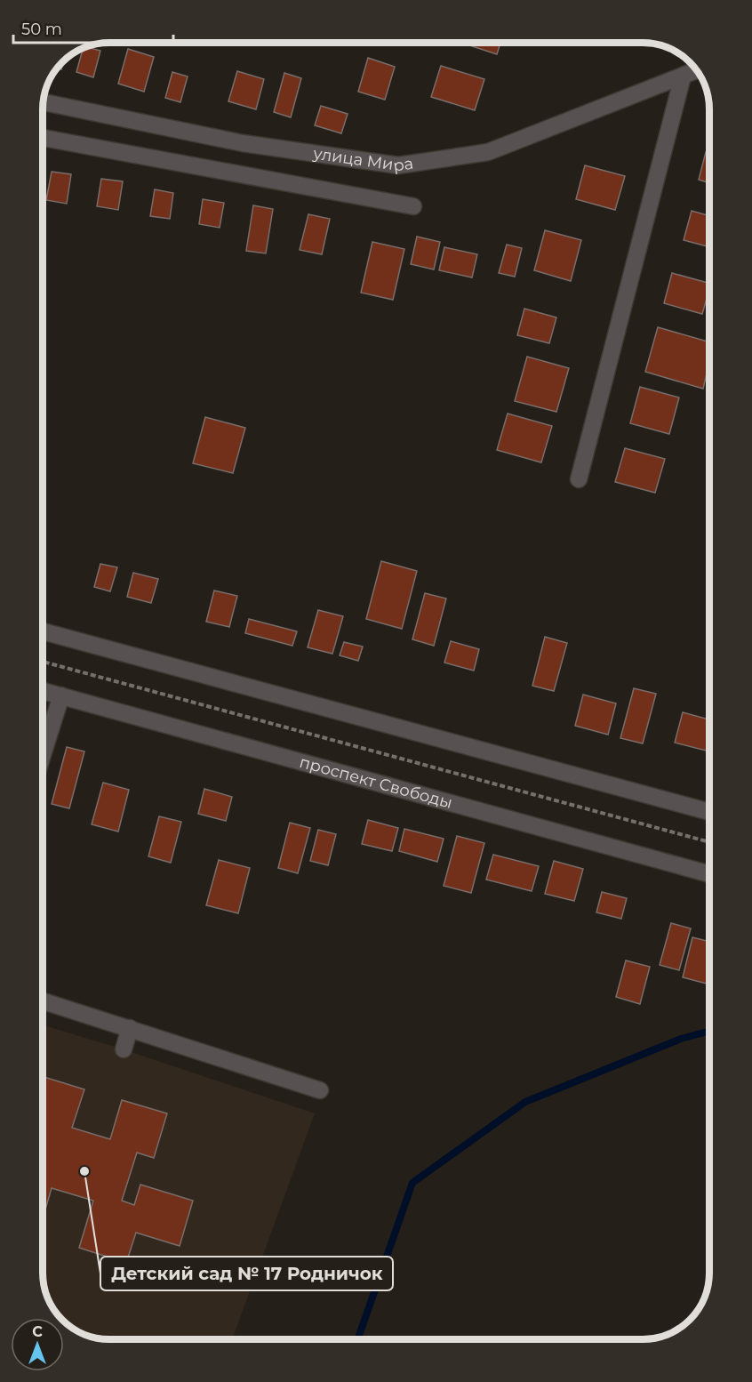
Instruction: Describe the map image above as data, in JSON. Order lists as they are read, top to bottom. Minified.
{"streets":{"street":["улица Мира","проспект Свободы"]},"places":["Детский сад № 17 Родничок"],"scale_bar":"50 m","north":"top"}
